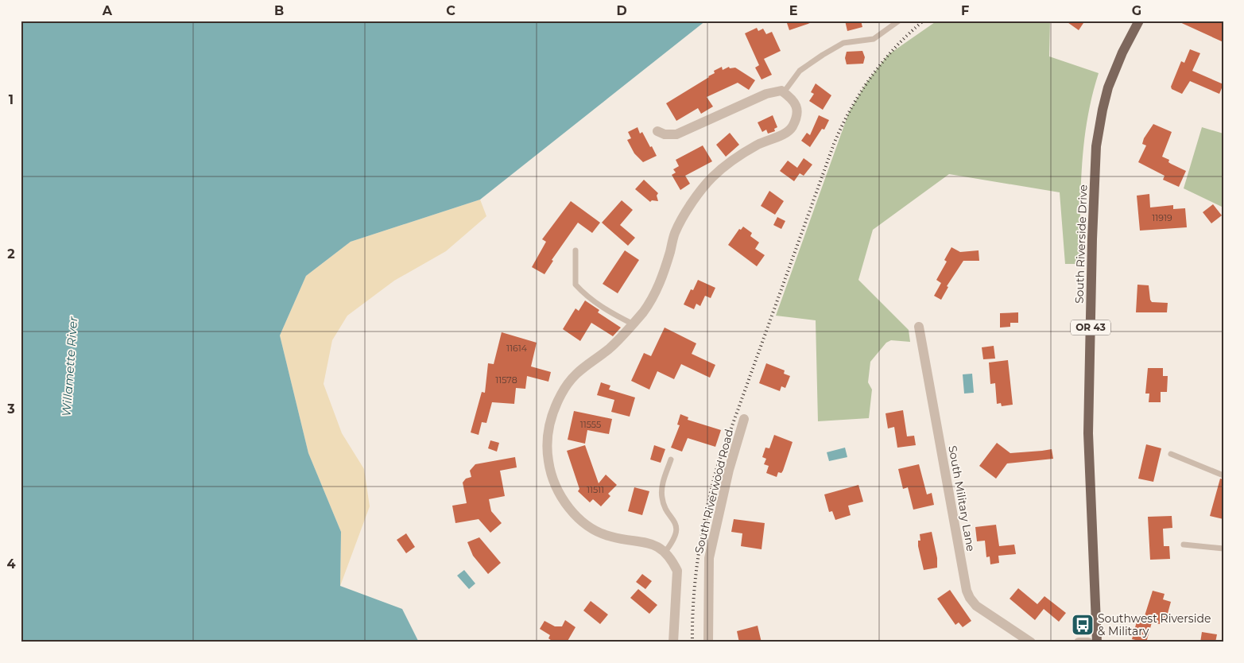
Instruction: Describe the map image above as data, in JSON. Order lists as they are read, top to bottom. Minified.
{"streets":{"main road":["South Riverside Drive","OR 43"],"street":["South Riverwood Road","South Military Lane"]},"water":["Willamette River"],"places":{"bus stop":["Southwest Riverside & Military"]},"house_numbers":["11919","11614","11578","11555","11511"],"grid":{"columns":["A","B","C","D","E","F","G"],"rows":["1","2","3","4"]}}
